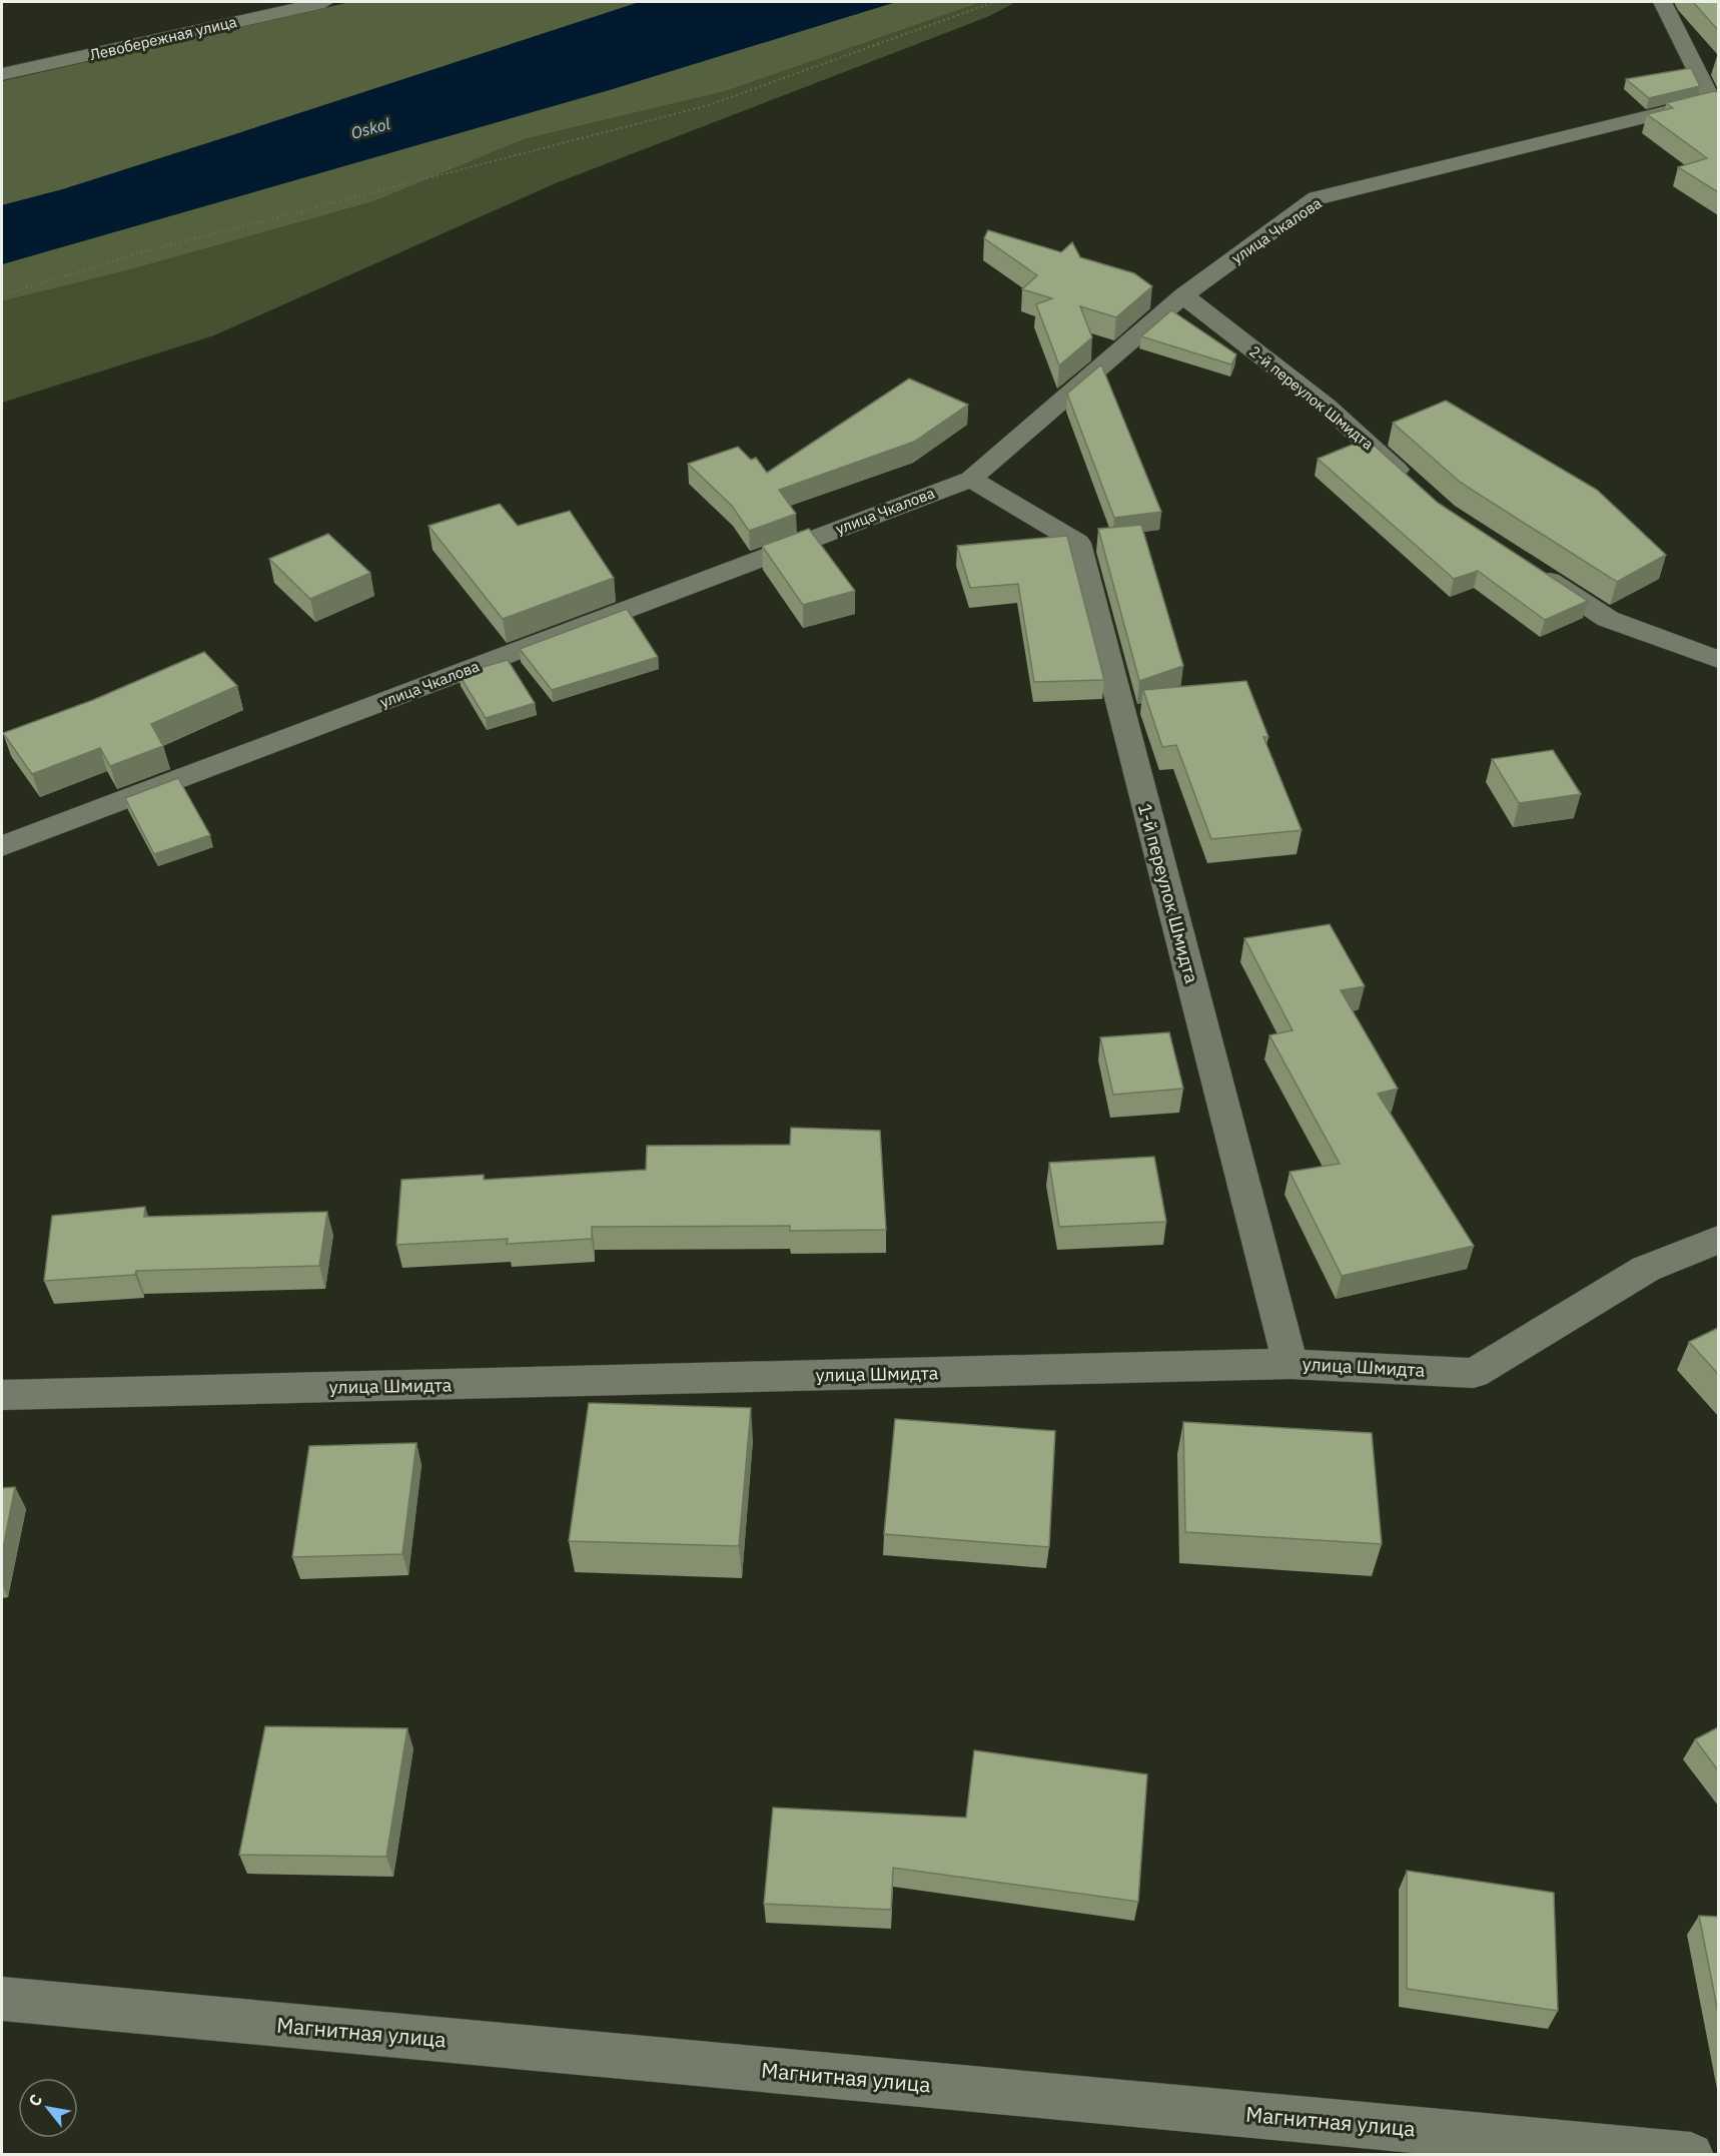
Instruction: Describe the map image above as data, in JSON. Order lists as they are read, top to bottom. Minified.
{"streets":{"street":["Левобережная улица","улица Чкалова","2-й переулок Шмидта","1-й переулок Шмидта","улица Шмидта","Магнитная улица"]},"crossings":[["улица Чкалова","2-й переулок Шмидта"],["улица Чкалова","1-й переулок Шмидта"],["1-й переулок Шмидта","улица Шмидта"]],"water":["Oskol"],"north":"top left"}
